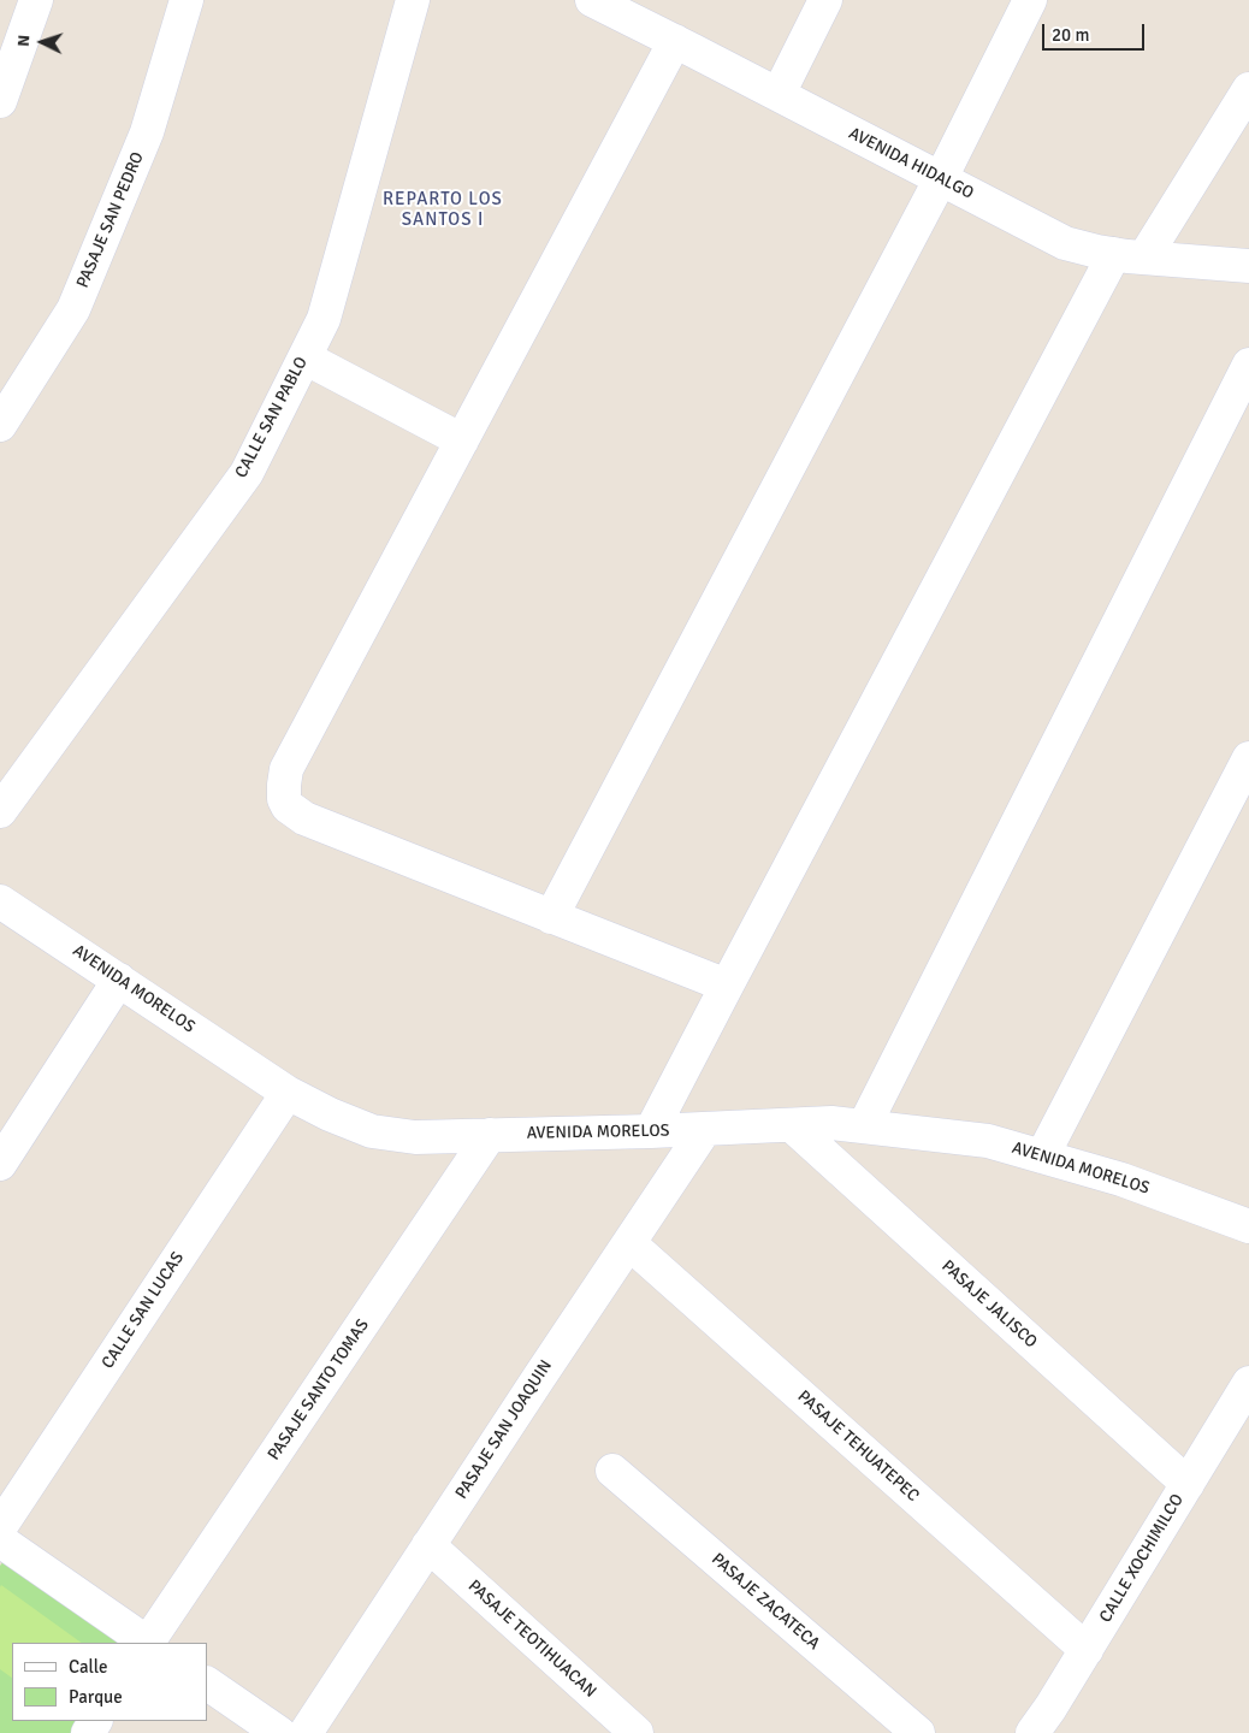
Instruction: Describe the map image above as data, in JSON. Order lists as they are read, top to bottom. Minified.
{"streets":{"street":["AVENIDA HIDALGO","PASAJE SAN PEDRO","CALLE SAN PABLO","AVENIDA MORELOS","PASAJE JALISCO","CALLE SAN LUCAS","PASAJE SANTO TOMAS","PASAJE SAN JOAQUIN","PASAJE TEHUATEPEC","CALLE XOCHIMILCO","PASAJE ZACATECA","PASAJE TEOTIHUACAN"]},"crossings":[["AVENIDA MORELOS","PASAJE JALISCO"],["AVENIDA MORELOS","CALLE SAN LUCAS"],["AVENIDA MORELOS","PASAJE SANTO TOMAS"],["AVENIDA MORELOS","PASAJE SAN JOAQUIN"],["PASAJE JALISCO","CALLE XOCHIMILCO"],["PASAJE SAN JOAQUIN","PASAJE TEHUATEPEC"],["PASAJE SAN JOAQUIN","PASAJE TEOTIHUACAN"],["PASAJE TEHUATEPEC","CALLE XOCHIMILCO"]],"districts":["REPARTO LOS SANTOS I"],"legend":["Calle","Parque"],"scale_bar":"20 m","north":"left"}
